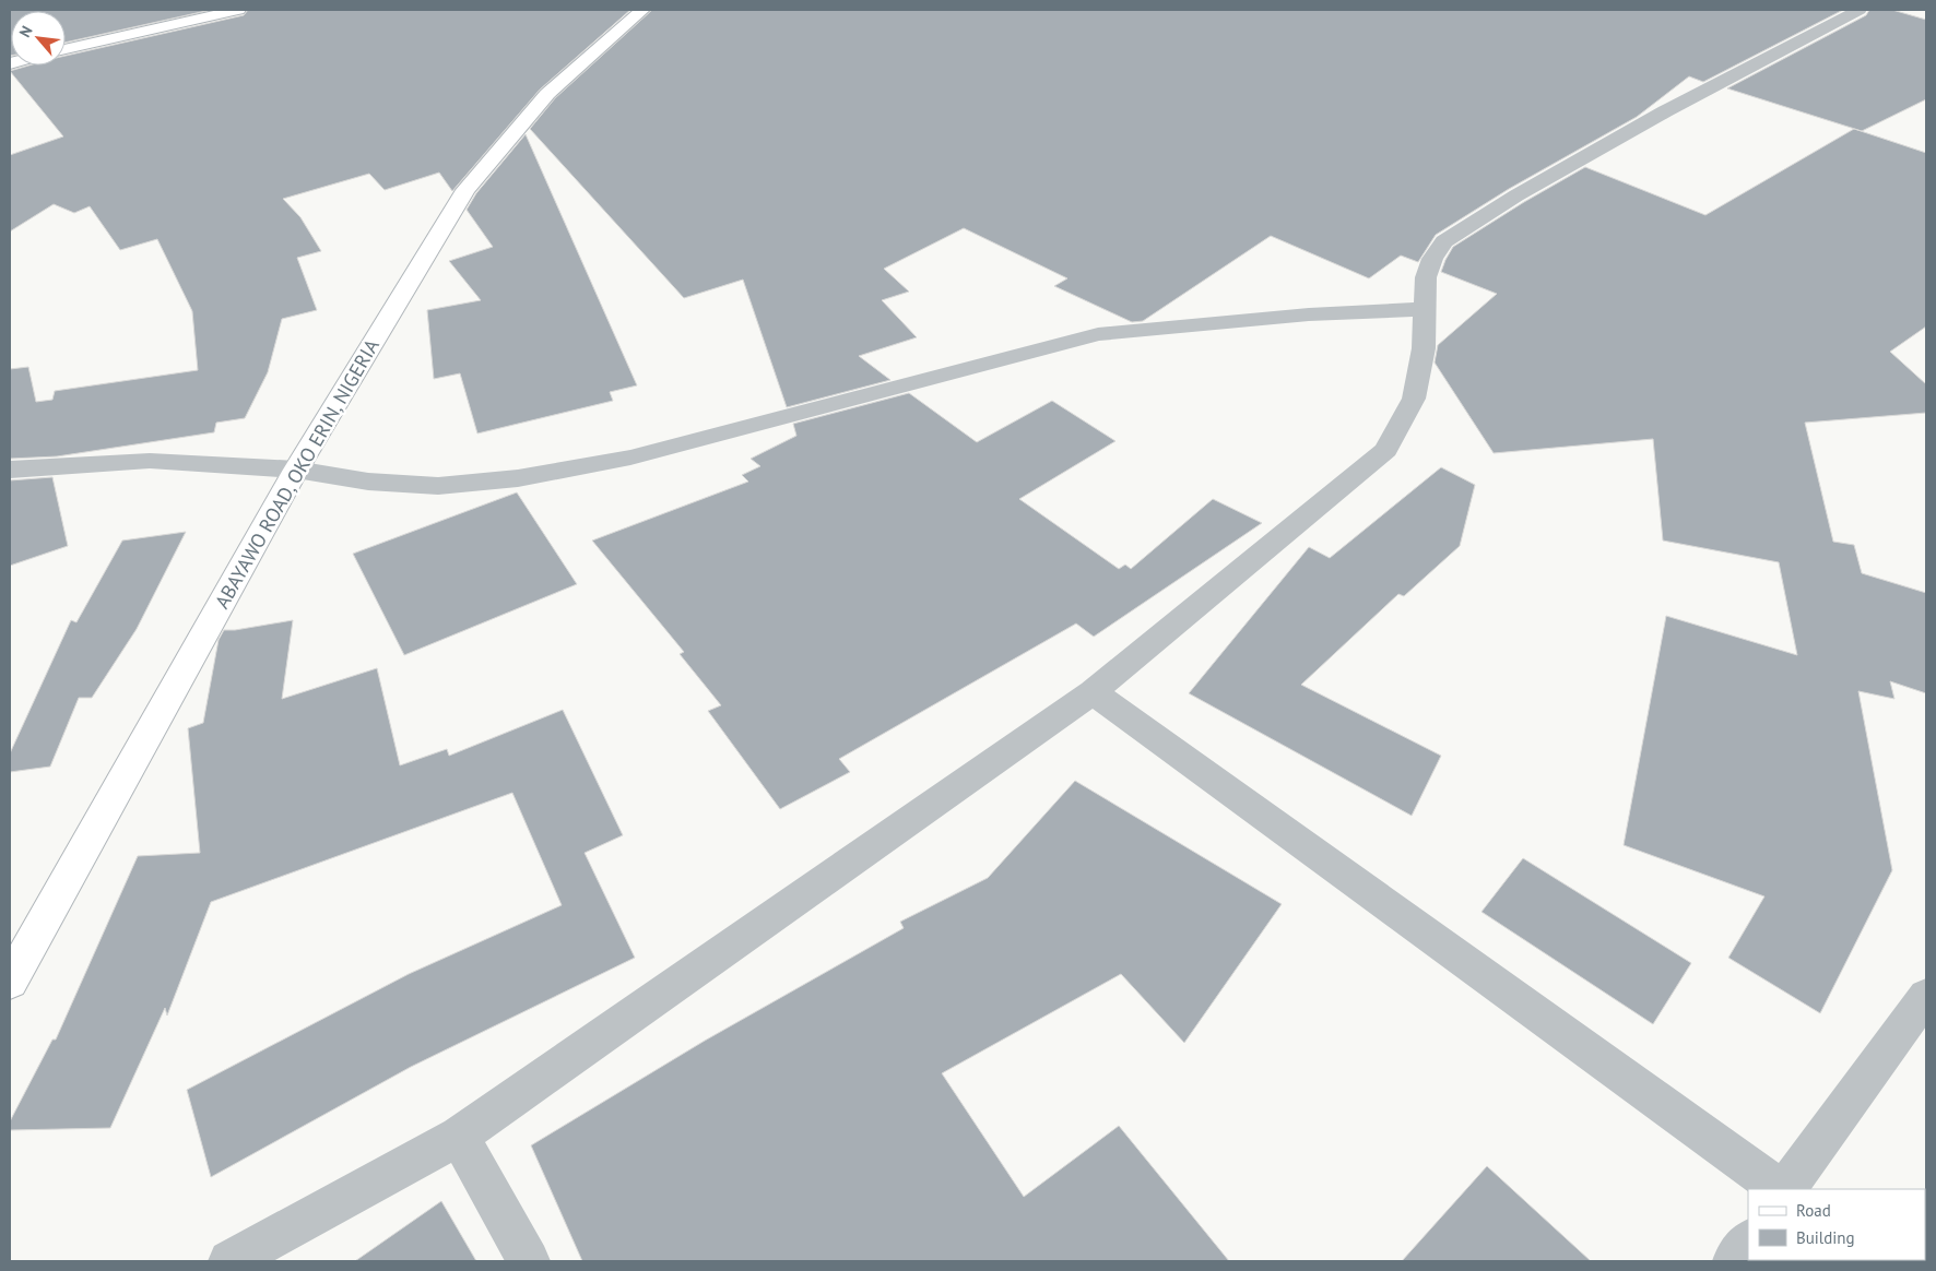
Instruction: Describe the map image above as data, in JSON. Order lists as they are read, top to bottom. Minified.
{"streets":{"street":["ABAYAWO ROAD, OKO ERIN, NIGERIA"]},"legend":["Road","Building"],"north":"top left"}
